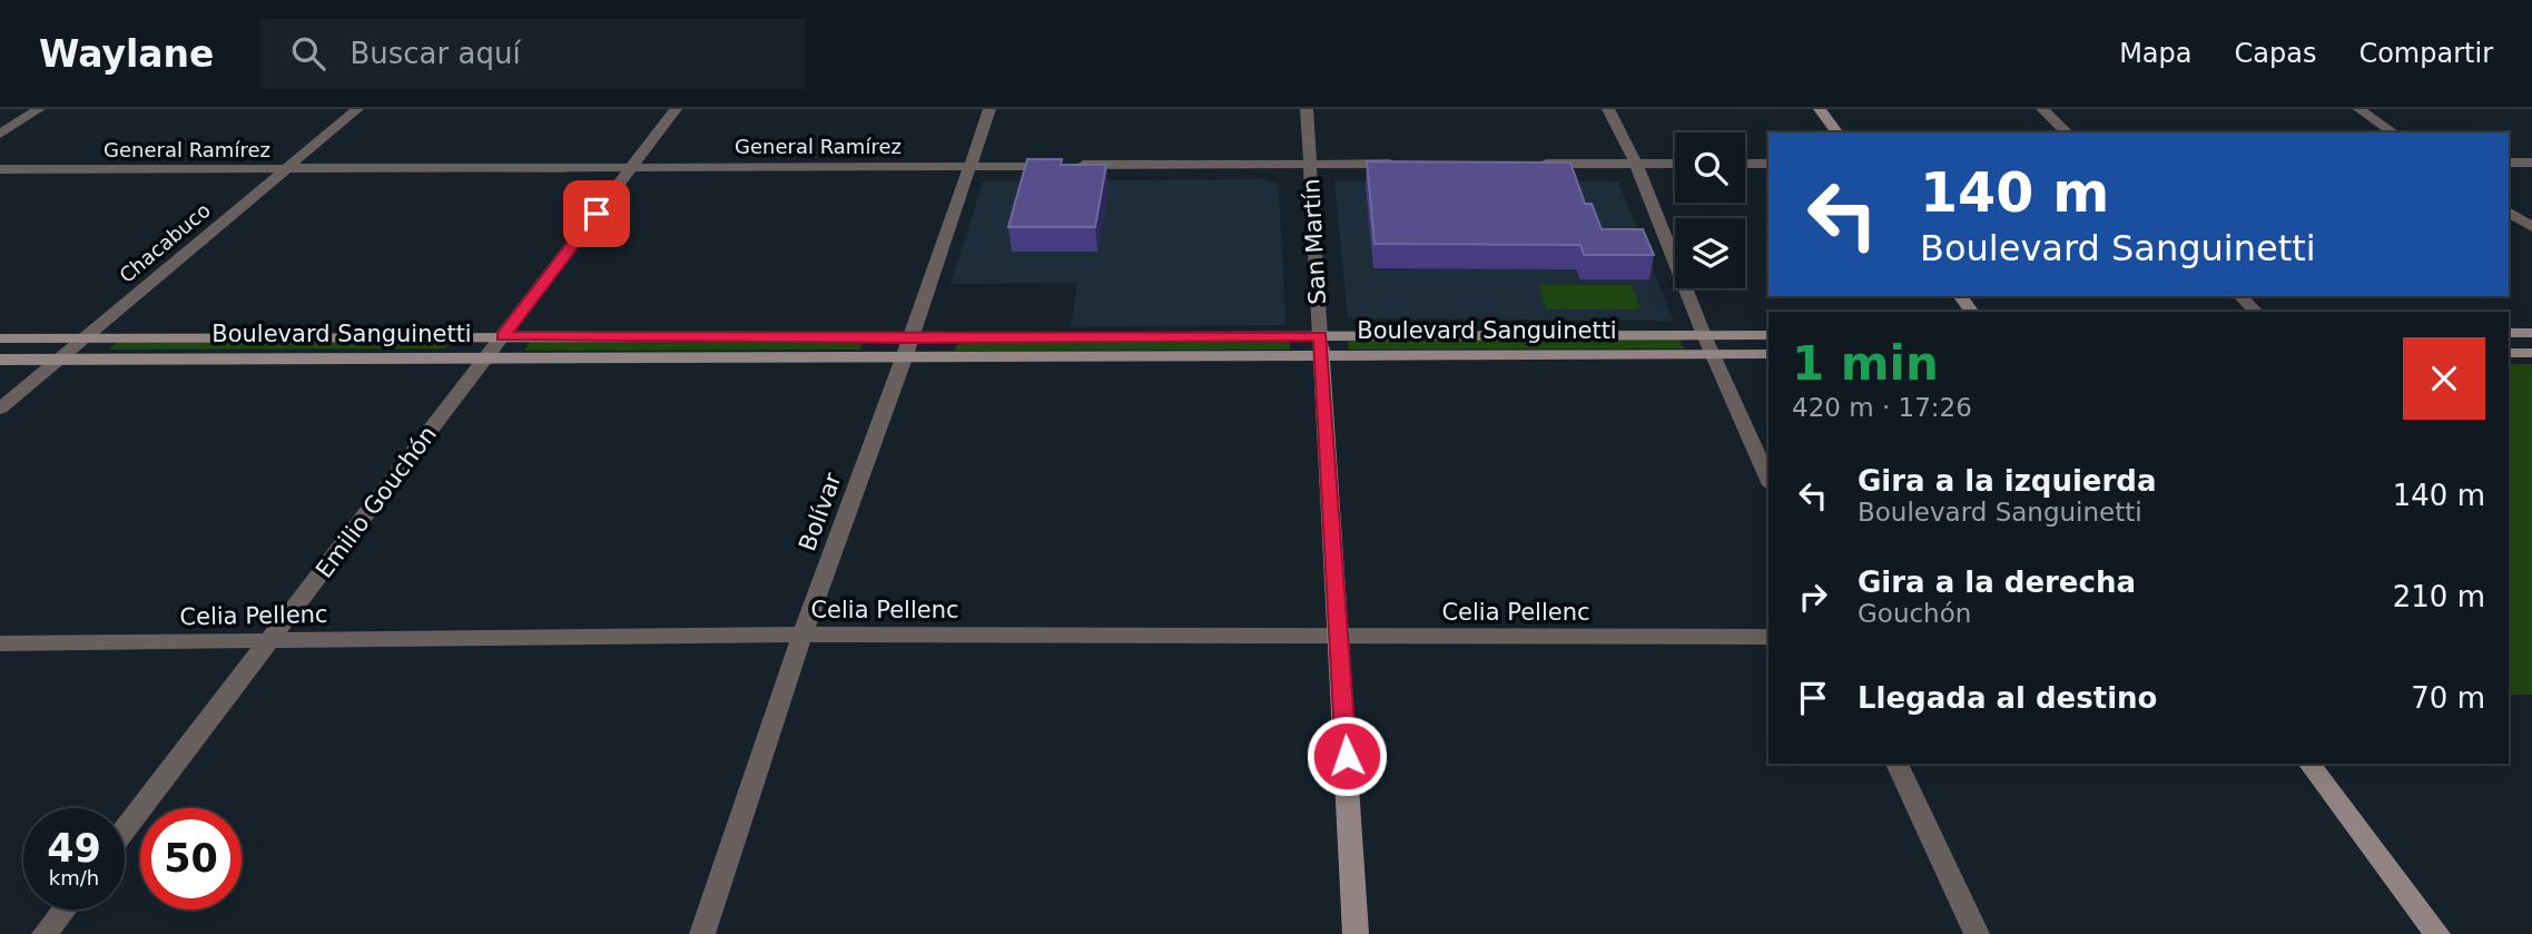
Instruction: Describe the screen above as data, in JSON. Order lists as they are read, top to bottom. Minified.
{"streets":{"street":["General Ramírez","San Martín","Chacabuco","Boulevard Sanguinetti","Emilio Gouchón","Bolívar","Celia Pellenc"]},"crossings":[["General Ramírez","San Martín"],["General Ramírez","Chacabuco"],["General Ramírez","Emilio Gouchón"],["General Ramírez","Bolívar"],["San Martín","Boulevard Sanguinetti"],["San Martín","Celia Pellenc"],["Chacabuco","Boulevard Sanguinetti"],["Boulevard Sanguinetti","Emilio Gouchón"],["Boulevard Sanguinetti","Bolívar"],["Emilio Gouchón","Celia Pellenc"],["Bolívar","Celia Pellenc"]],"page":{"header":"Waylane","search":"Buscar aquí","nav":["Mapa","Capas","Compartir"],"turn":["140 m","Boulevard Sanguinetti"],"heading":["1 min","420 m · 17:26"],"list":[{"name":"Gira a la izquierda","note":"Boulevard Sanguinetti","value":"140 m"},{"name":"Gira a la derecha","note":"Gouchón","value":"210 m"},{"name":"Llegada al destino","value":"70 m"}],"speed":"49 km/h","limit":"50"}}
